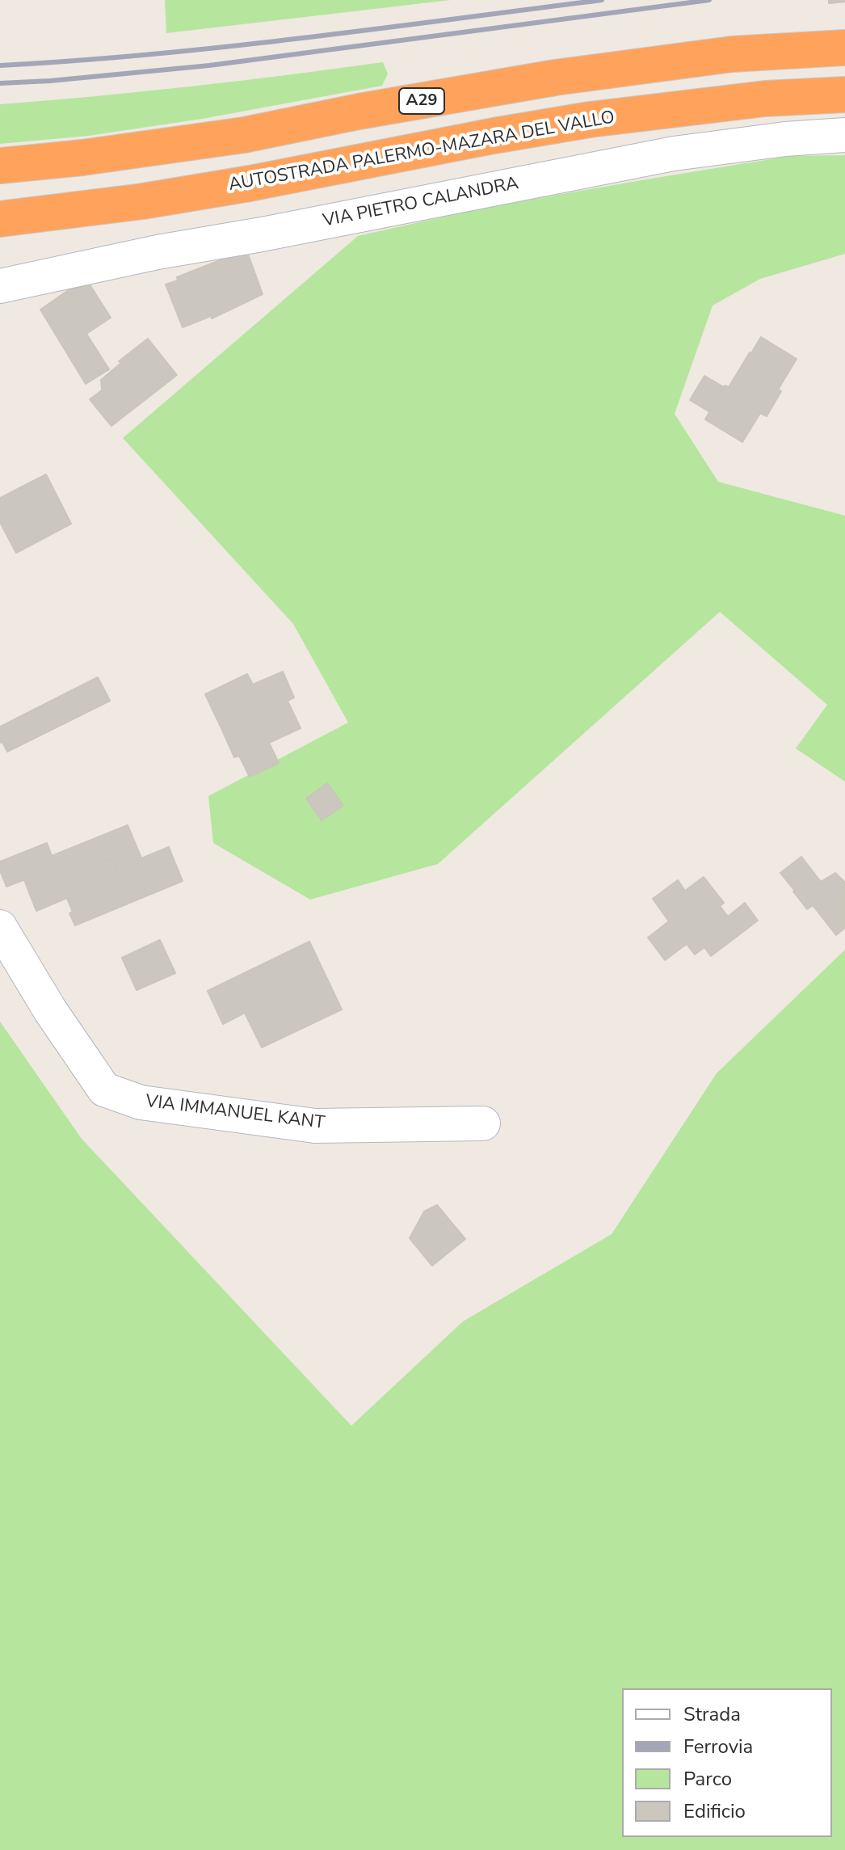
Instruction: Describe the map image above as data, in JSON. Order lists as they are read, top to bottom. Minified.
{"streets":{"highway":["A29","AUTOSTRADA PALERMO-MAZARA DEL VALLO"],"street":["VIA PIETRO CALANDRA","VIA IMMANUEL KANT"]},"legend":["Strada","Ferrovia","Parco","Edificio"]}
